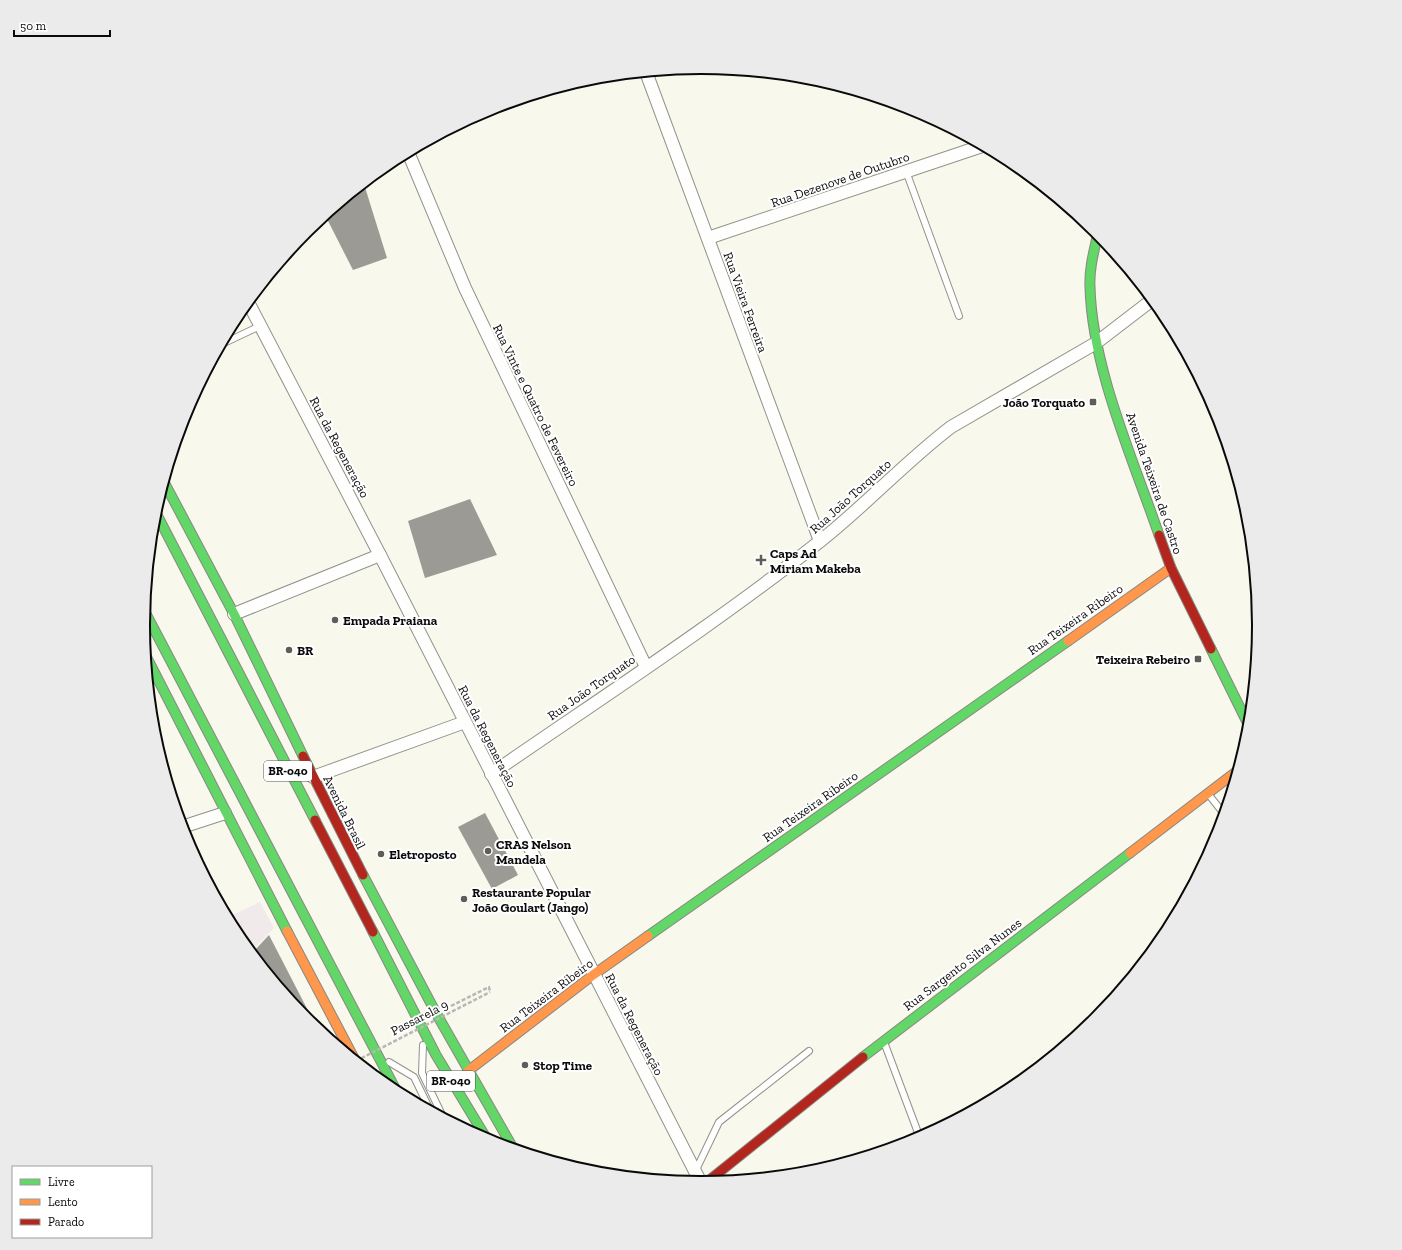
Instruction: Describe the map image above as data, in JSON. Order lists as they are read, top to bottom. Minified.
{"streets":{"main road":["Avenida Teixeira de Castro","Rua Teixeira Ribeiro","BR-040","Avenida Brasil","Rua Sargento Silva Nunes"],"street":["Rua Dezenove de Outubro","Rua Vieira Ferreira","Rua Vinte e Quatro de Fevereiro","Rua da Regeneração","Rua João Torquato"],"path":["Passarela 9"]},"crossings":[["Rua Dezenove de Outubro","Rua Vieira Ferreira"],["Rua Vieira Ferreira","Rua João Torquato"],["Rua Vinte e Quatro de Fevereiro","Rua João Torquato"],["Rua da Regeneração","Rua João Torquato"],["Rua da Regeneração","Rua Teixeira Ribeiro"],["Avenida Teixeira de Castro","Rua João Torquato"],["Avenida Teixeira de Castro","Rua Teixeira Ribeiro"],["Rua Teixeira Ribeiro","Avenida Brasil"],["Avenida Brasil","Passarela 9"]],"places":{"transit":["João Torquato","Teixeira Rebeiro"],"health":["Caps Ad Miriam Makeba"],"other":["Empada Praiana","BR","CRAS Nelson Mandela","Eletroposto","Restaurante Popular João Goulart (Jango)","Stop Time"]},"legend":["Livre","Lento","Parado"],"scale_bar":"50 m"}
